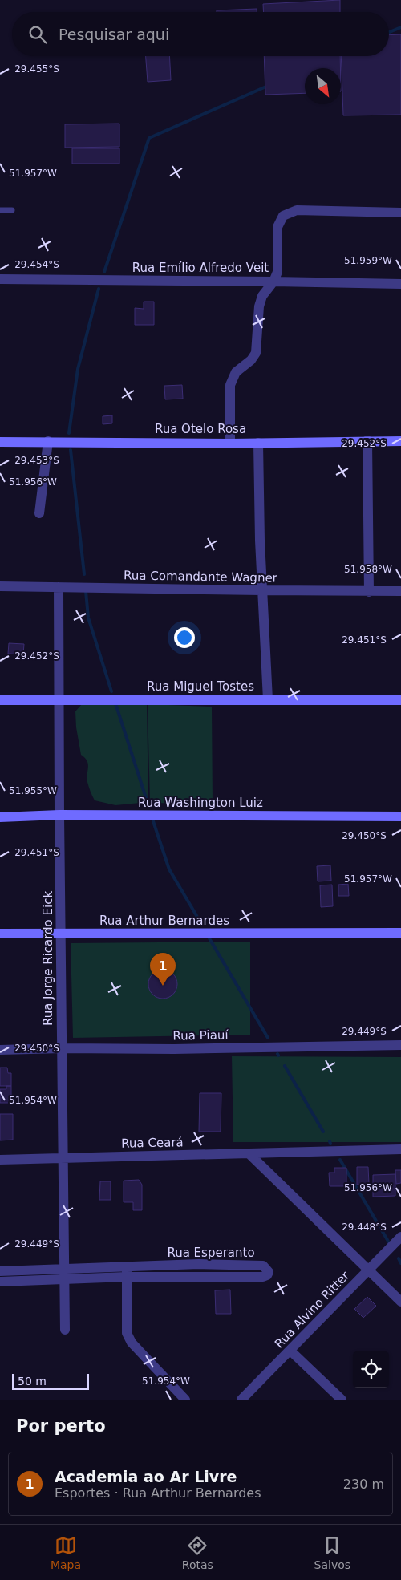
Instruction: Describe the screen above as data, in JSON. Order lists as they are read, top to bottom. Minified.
{"streets":{"street":["Rua Emílio Alfredo Veit","Rua Otelo Rosa","Rua Comandante Wagner","Rua Miguel Tostes","Rua Washington Luiz","Rua Arthur Bernardes","Rua Jorge Ricardo Eick","Rua Piauí","Rua Ceará","Rua Esperanto","Rua Alvino Ritter"]},"crossings":[["Rua Comandante Wagner","Rua Jorge Ricardo Eick"],["Rua Miguel Tostes","Rua Jorge Ricardo Eick"],["Rua Washington Luiz","Rua Jorge Ricardo Eick"],["Rua Arthur Bernardes","Rua Jorge Ricardo Eick"],["Rua Jorge Ricardo Eick","Rua Piauí"],["Rua Jorge Ricardo Eick","Rua Ceará"],["Rua Jorge Ricardo Eick","Rua Esperanto"]],"scale_bar":"50 m","north":"bottom right","page":{"search":"Pesquisar aqui","pins":"1","scale":"50 m","heading":"Por perto","list":[{"mark":"1","name":"Academia ao Ar Livre","note":"Esportes · Rua Arthur Bernardes","value":"230 m"}],"nav":["Mapa","Rotas","Salvos"]},"coordinates":["29.455°S","51.957°W","51.959°W","29.454°S","29.452°S","29.453°S","51.956°W","51.958°W","29.451°S","51.955°W","29.450°S","29.449°S","51.954°W","29.448°S"]}
